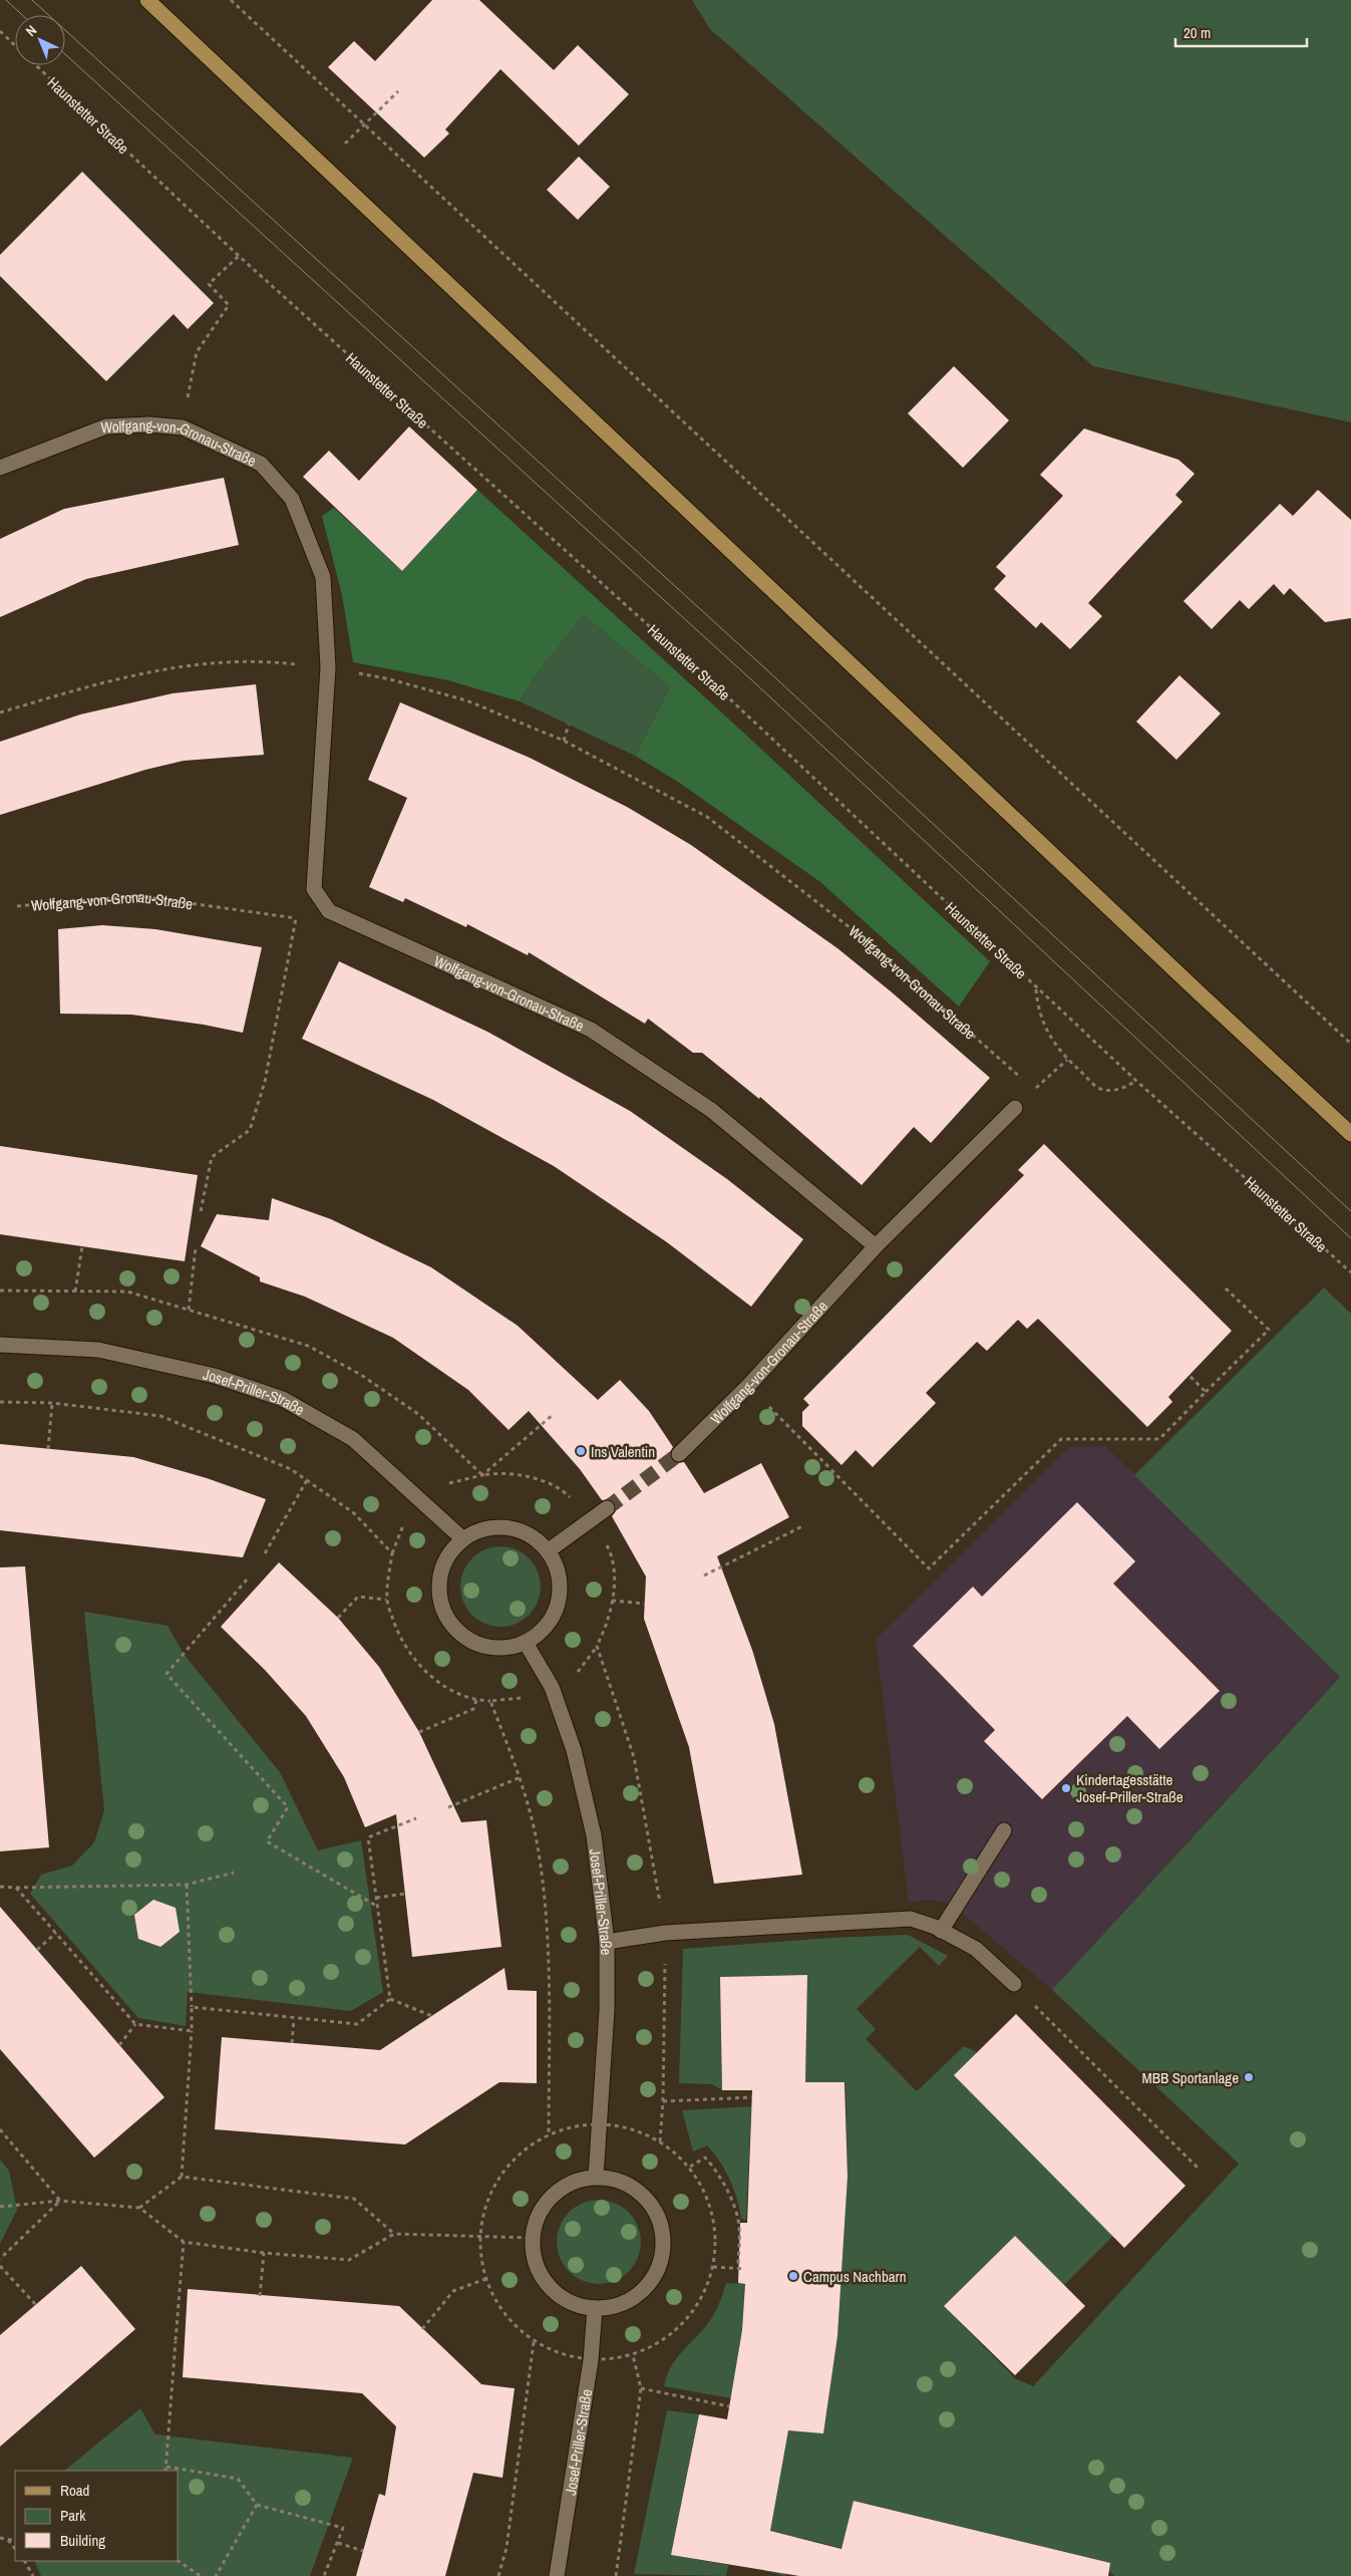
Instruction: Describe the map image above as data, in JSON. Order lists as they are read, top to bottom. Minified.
{"streets":{"street":["Wolfgang-von-Gronau-Straße","Josef-Priller-Straße"],"path":["Haunstetter Straße"]},"places":["Ins Valentin","Kindertagesstätte Josef-Priller-Straße","MBB Sportanlage","Campus Nachbarn"],"legend":["Road","Park","Building"],"scale_bar":"20 m","north":"top left"}
